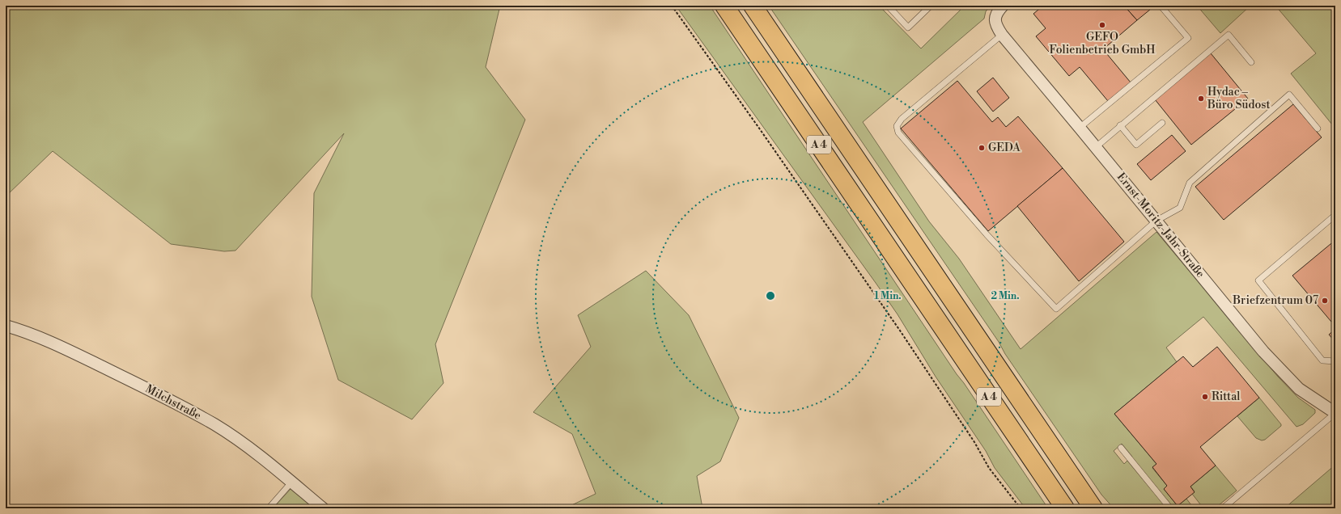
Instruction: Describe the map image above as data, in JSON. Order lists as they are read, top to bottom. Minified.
{"streets":{"highway":["A 4"],"street":["Ernst-Moritz-Jahr-Straße","Milchstraße"]},"places":["GEFO Folienbetrieb GmbH","Hydac – Büro Südost","GEDA","Briefzentrum 07","Rittal"],"rings":["1 Min.","2 Min."]}
